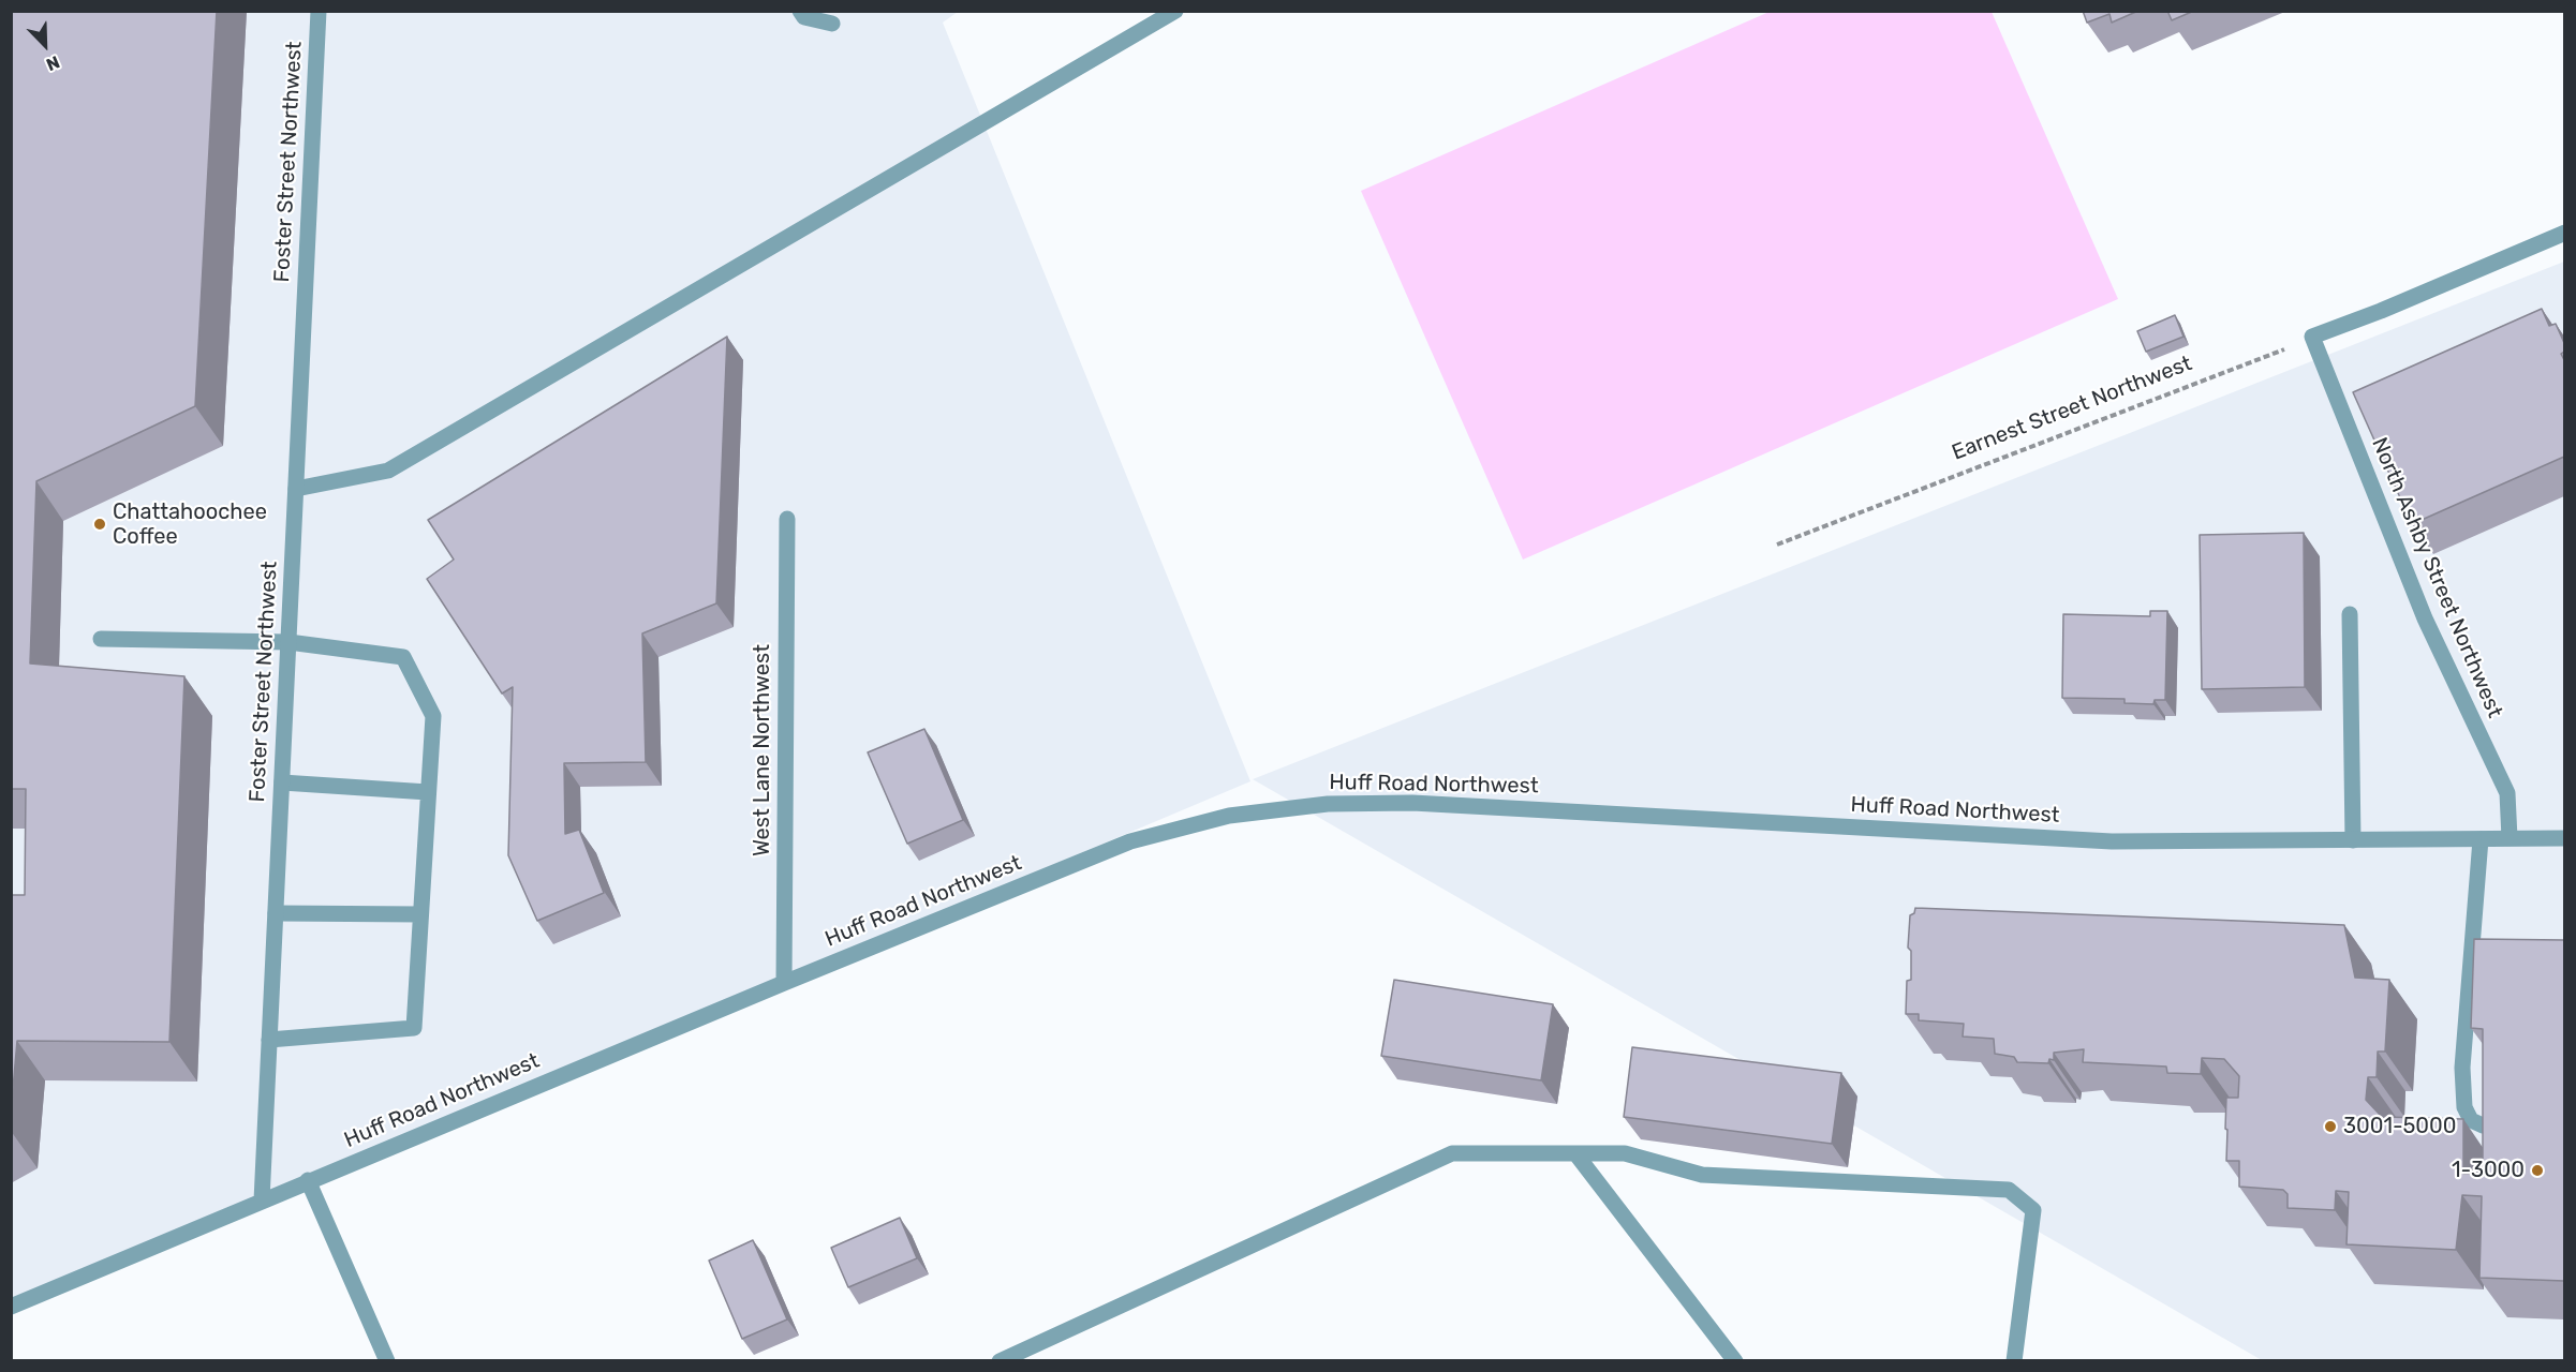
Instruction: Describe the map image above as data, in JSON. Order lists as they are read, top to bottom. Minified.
{"streets":{"street":["Foster Street Northwest","North Ashby Street Northwest","West Lane Northwest","Huff Road Northwest"],"path":["Earnest Street Northwest"]},"crossings":[["Foster Street Northwest","Huff Road Northwest"],["Earnest Street Northwest","North Ashby Street Northwest"],["North Ashby Street Northwest","Huff Road Northwest"],["West Lane Northwest","Huff Road Northwest"]],"places":["Chattahoochee Coffee","3001-5000","1-3000"],"north":"bottom right"}
